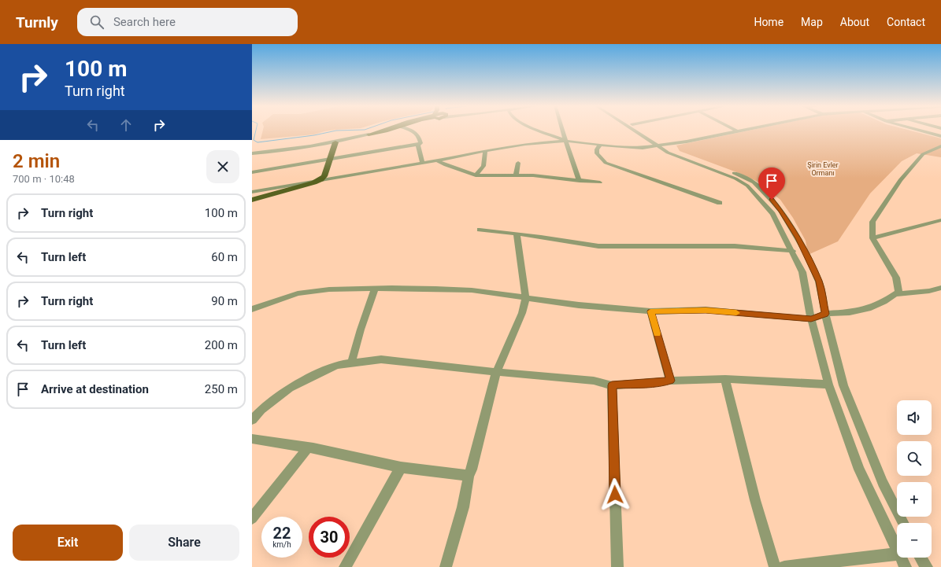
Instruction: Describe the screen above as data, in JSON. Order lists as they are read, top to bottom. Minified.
{"parks":["Şirin Evler Ormanı"],"page":{"header":"Turnly","search":"Search here","nav":["Home","Map","About","Contact"],"turn":["100 m","Turn right"],"heading":["2 min","700 m · 10:48"],"list":[{"name":"Turn right","value":"100 m"},{"name":"Turn left","value":"60 m"},{"name":"Turn right","value":"90 m"},{"name":"Turn left","value":"200 m"},{"name":"Arrive at destination","value":"250 m"}],"map_buttons":["+","−"],"speed":"22 km/h","limit":"30","buttons":["Exit","Share"]}}
